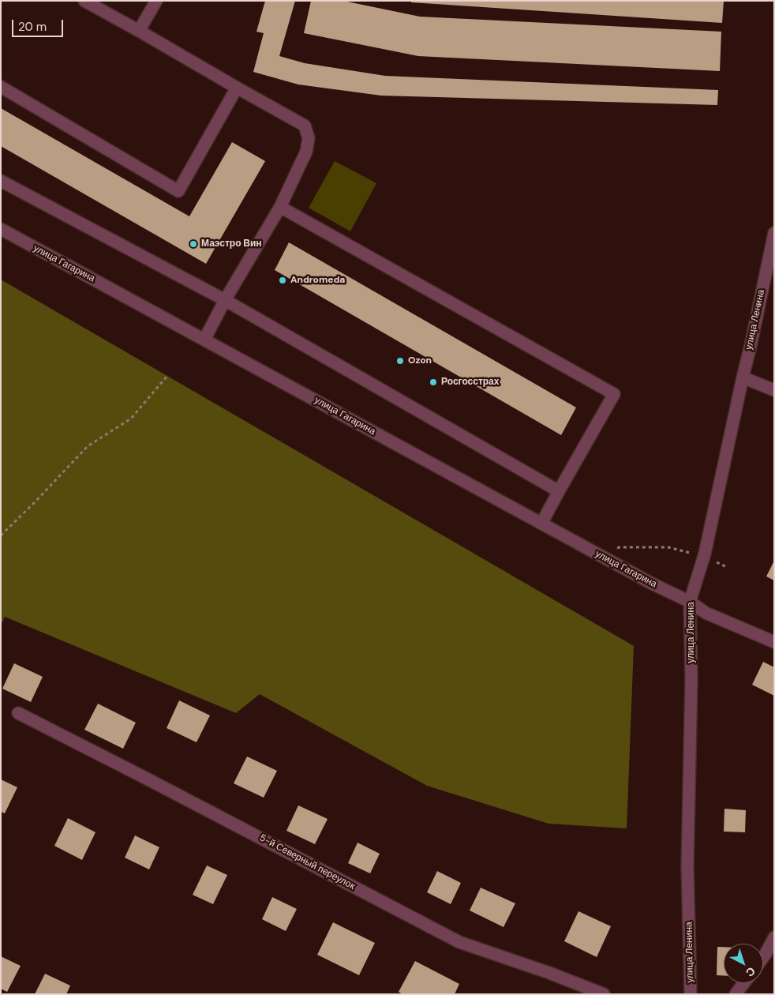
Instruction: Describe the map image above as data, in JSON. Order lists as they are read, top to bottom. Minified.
{"streets":{"street":["улица Гагарина","улица Ленина","5-й Северный переулок"]},"crossings":[["улица Гагарина","улица Ленина"]],"places":["Маэстро Вин","Andromeda","Ozon","Росгосстрах"],"scale_bar":"20 m","north":"bottom right"}
